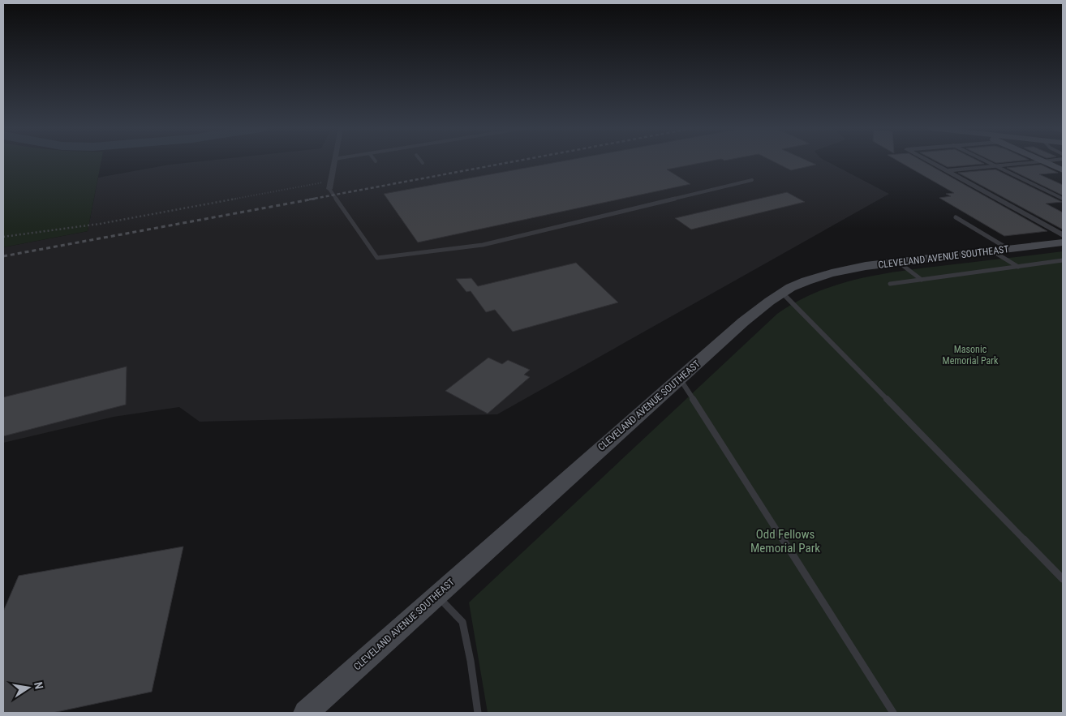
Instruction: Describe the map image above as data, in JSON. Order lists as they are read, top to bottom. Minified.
{"streets":{"main road":["CLEVELAND AVENUE SOUTHEAST"]},"parks":["Masonic Memorial Park","Odd Fellows Memorial Park"],"north":"right"}
